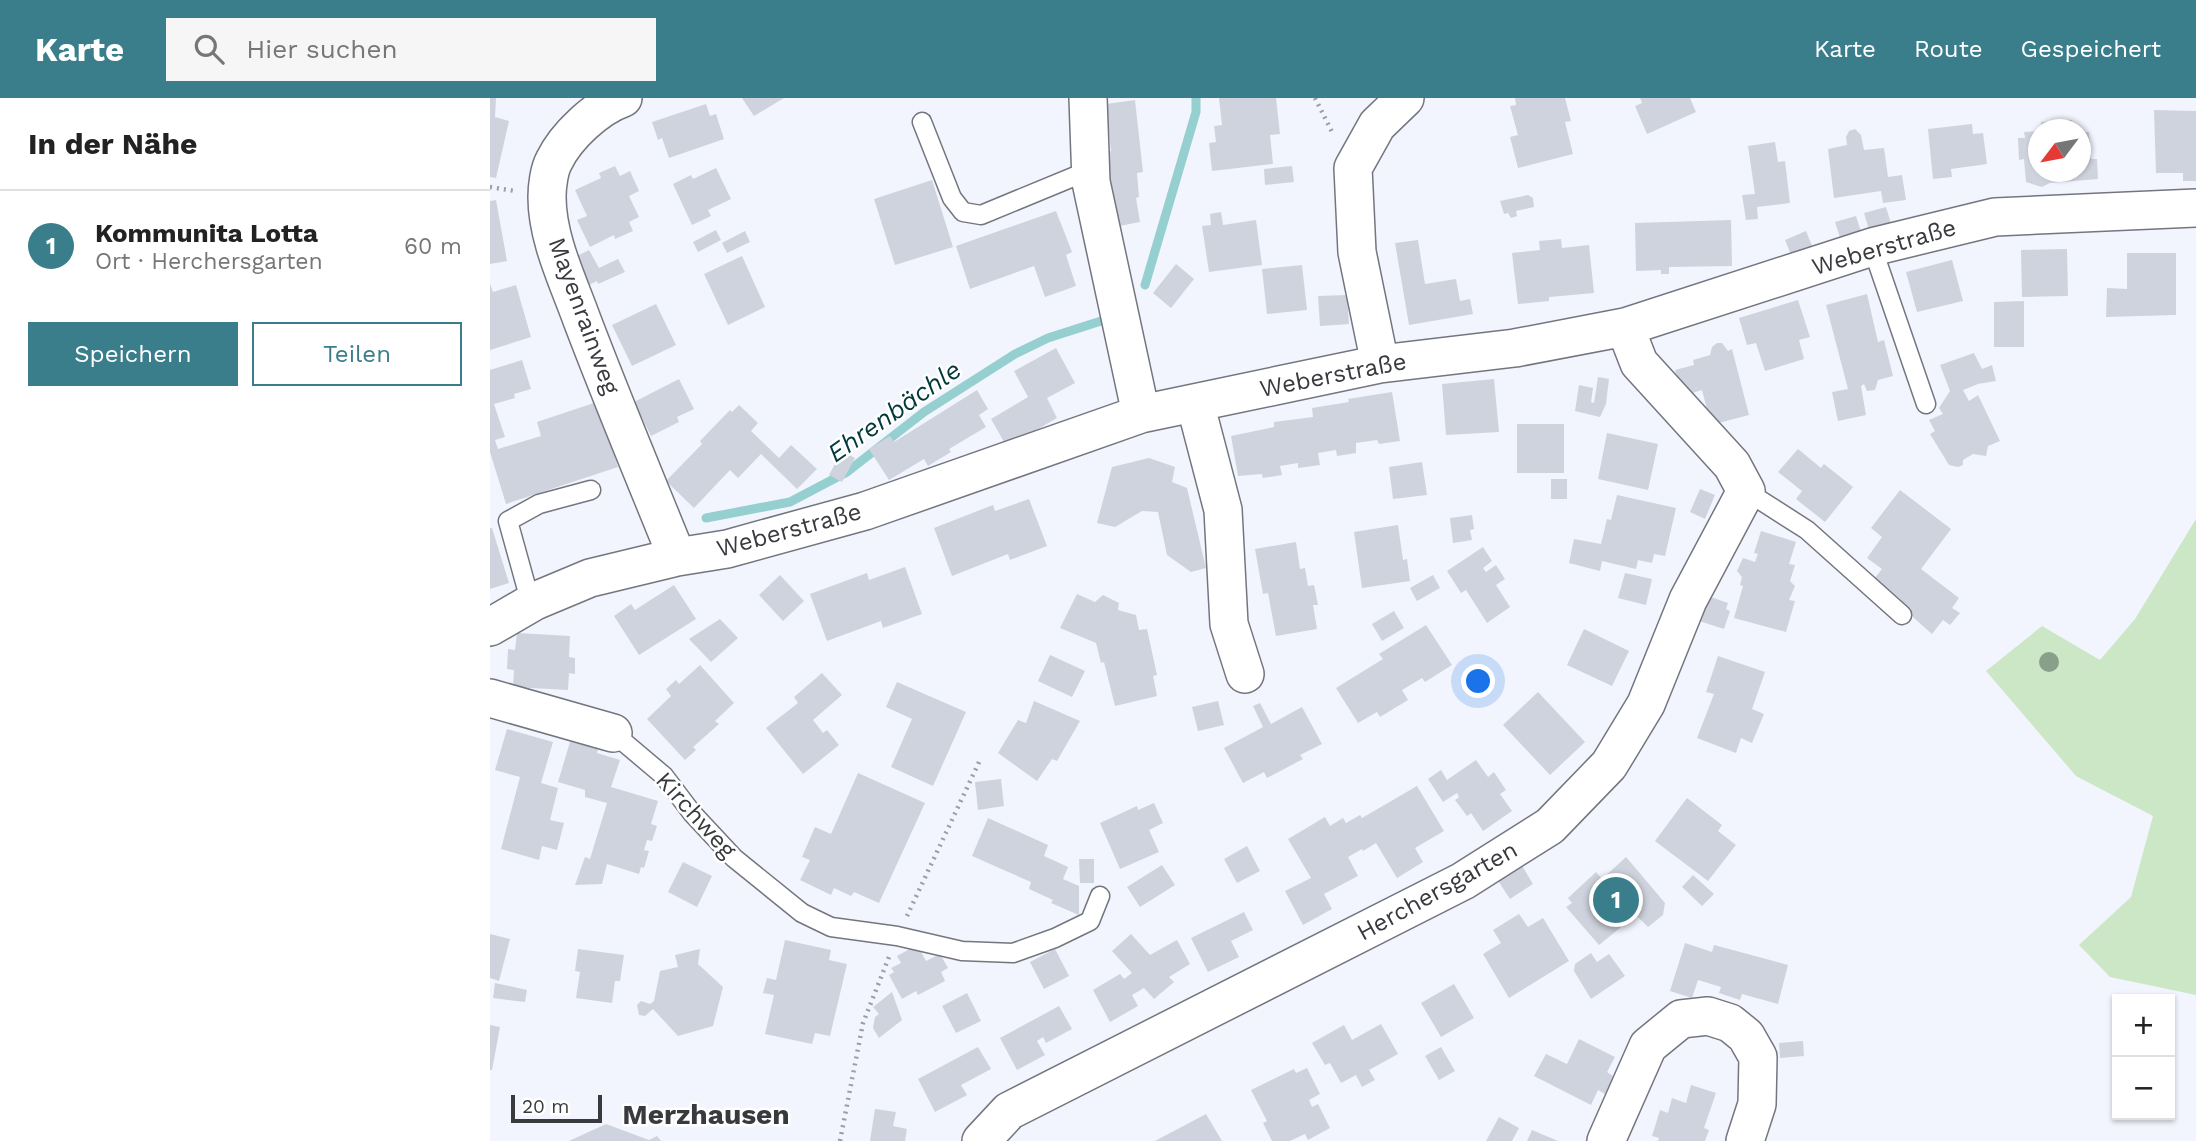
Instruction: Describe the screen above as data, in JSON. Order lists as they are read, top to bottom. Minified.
{"streets":{"street":["Weberstraße","Mayenrainweg","Kirchweg","Herchersgarten"]},"crossings":[["Weberstraße","Mayenrainweg"]],"districts":["Merzhausen"],"water":["Ehrenbächle"],"scale_bar":"20 m","north":"bottom left","page":{"header":"Karte","search":"Hier suchen","nav":["Karte","Route","Gespeichert"],"heading":"In der Nähe","list":[{"mark":"1","name":"Kommunita Lotta","note":"Ort · Herchersgarten","value":"60 m"}],"buttons":["Speichern","Teilen"],"pins":"1","map_buttons":["+","−"],"scale":"20 m"}}
